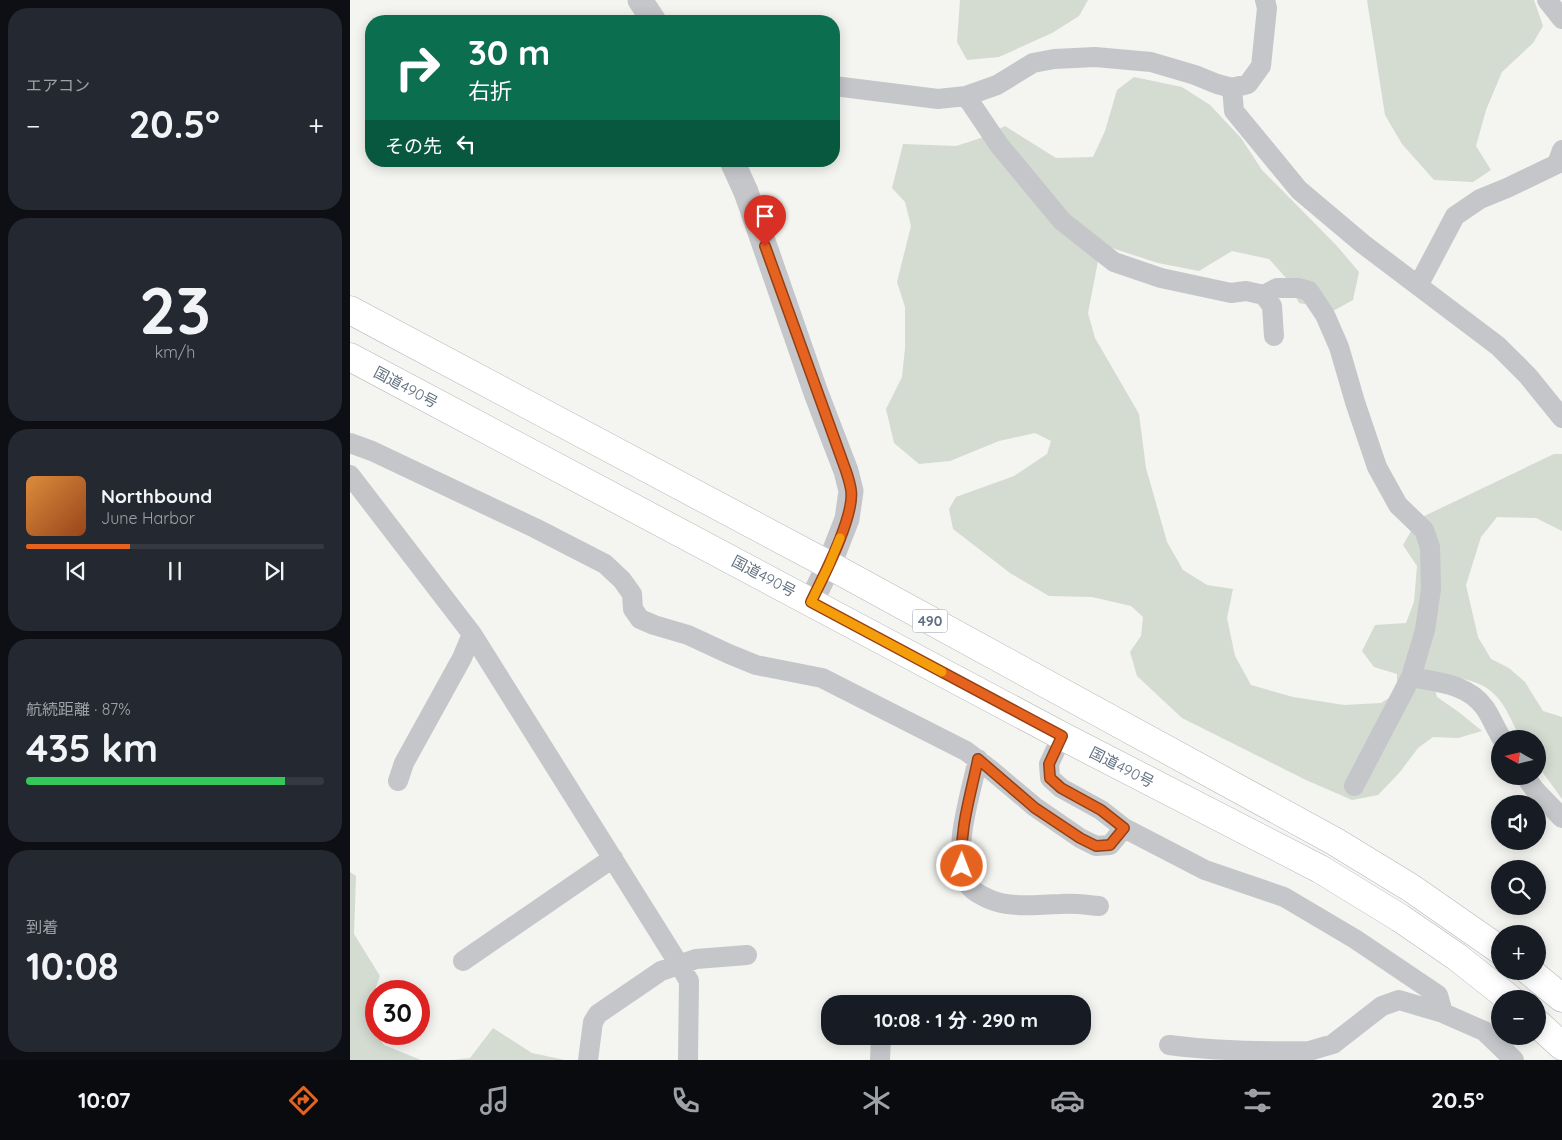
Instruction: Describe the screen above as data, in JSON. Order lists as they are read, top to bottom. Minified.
{"streets":{"highway":["国道490号","490"]},"north":"left","page":{"tile":["エアコン",["23","km/h"],["航続距離 · 87%","435 km"],["到着","10:08"]],"turn":["30 m","右折"],"heat":["−","20.5°","+"],"then":"その先","song":["Northbound","June Harbor"],"map_buttons":["+","−"],"limit":"30","trip":"10:08 · 1 分 · 290 m","tabs":["10:07","20.5°"]}}
